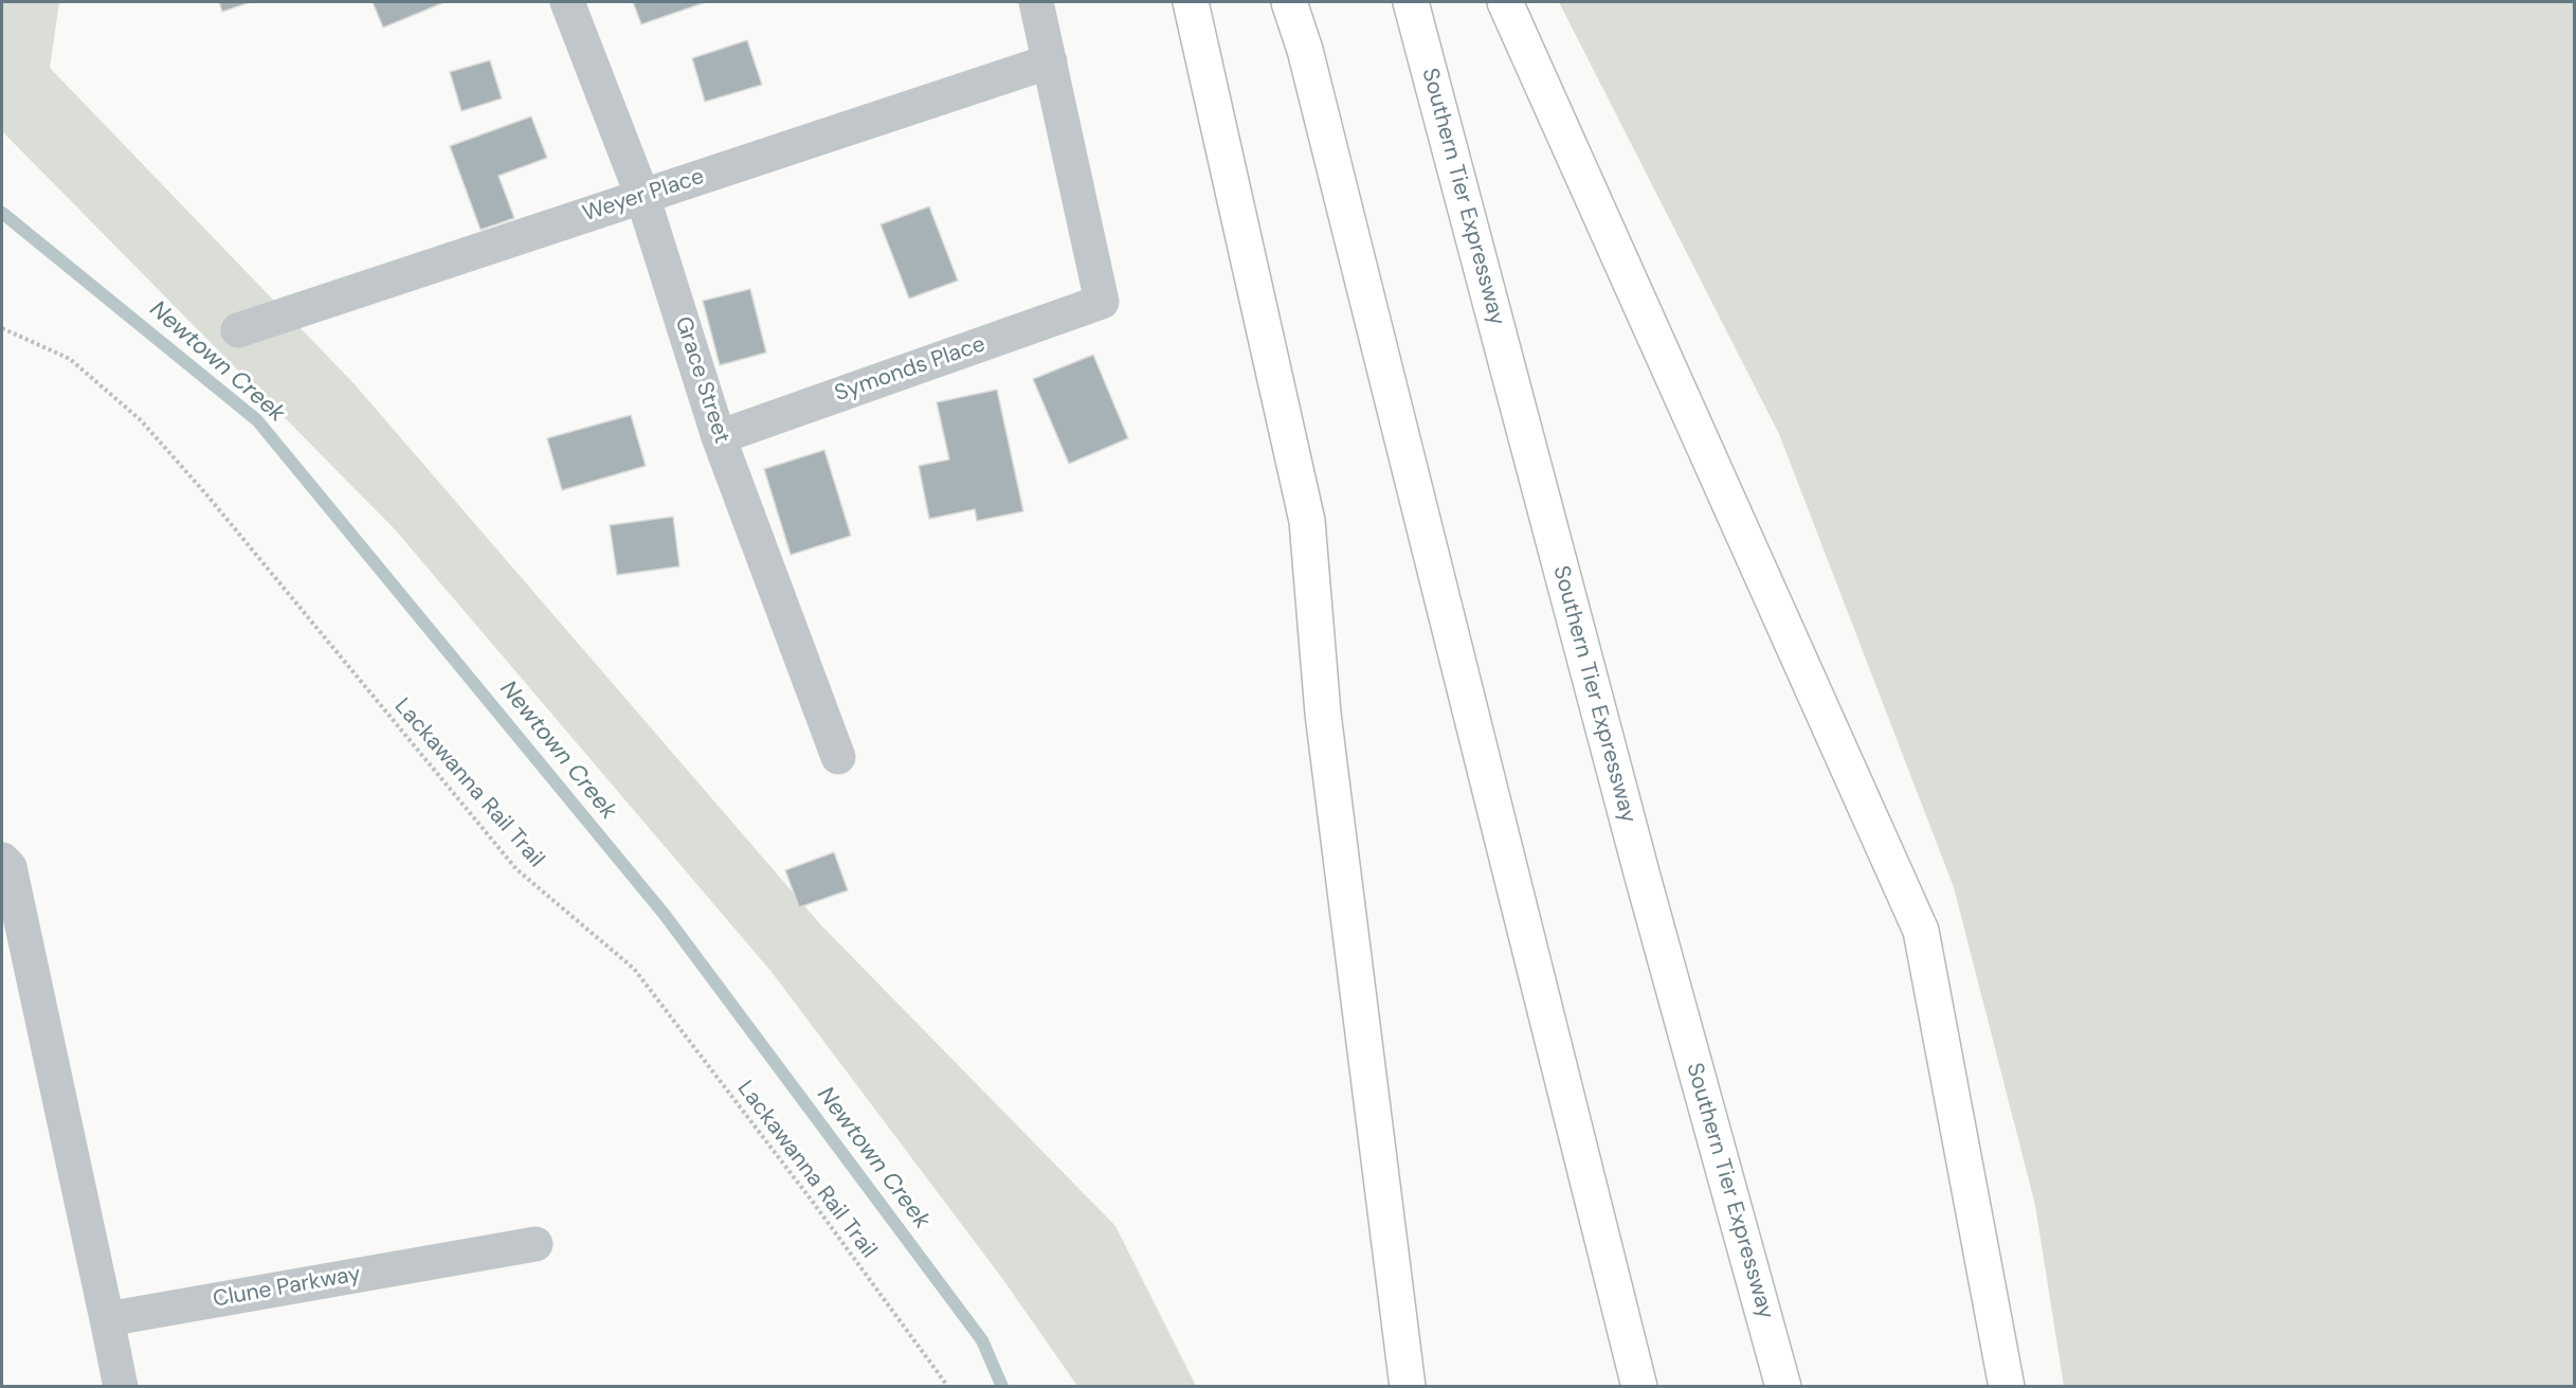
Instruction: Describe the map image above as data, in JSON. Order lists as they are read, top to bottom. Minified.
{"streets":{"highway":["Southern Tier Expressway"],"street":["Weyer Place","Symonds Place","Grace Street","Clune Parkway"],"path":["Lackawanna Rail Trail"]},"crossings":[["Weyer Place","Symonds Place"],["Weyer Place","Grace Street"],["Symonds Place","Grace Street"]],"water":["Newtown Creek"]}
